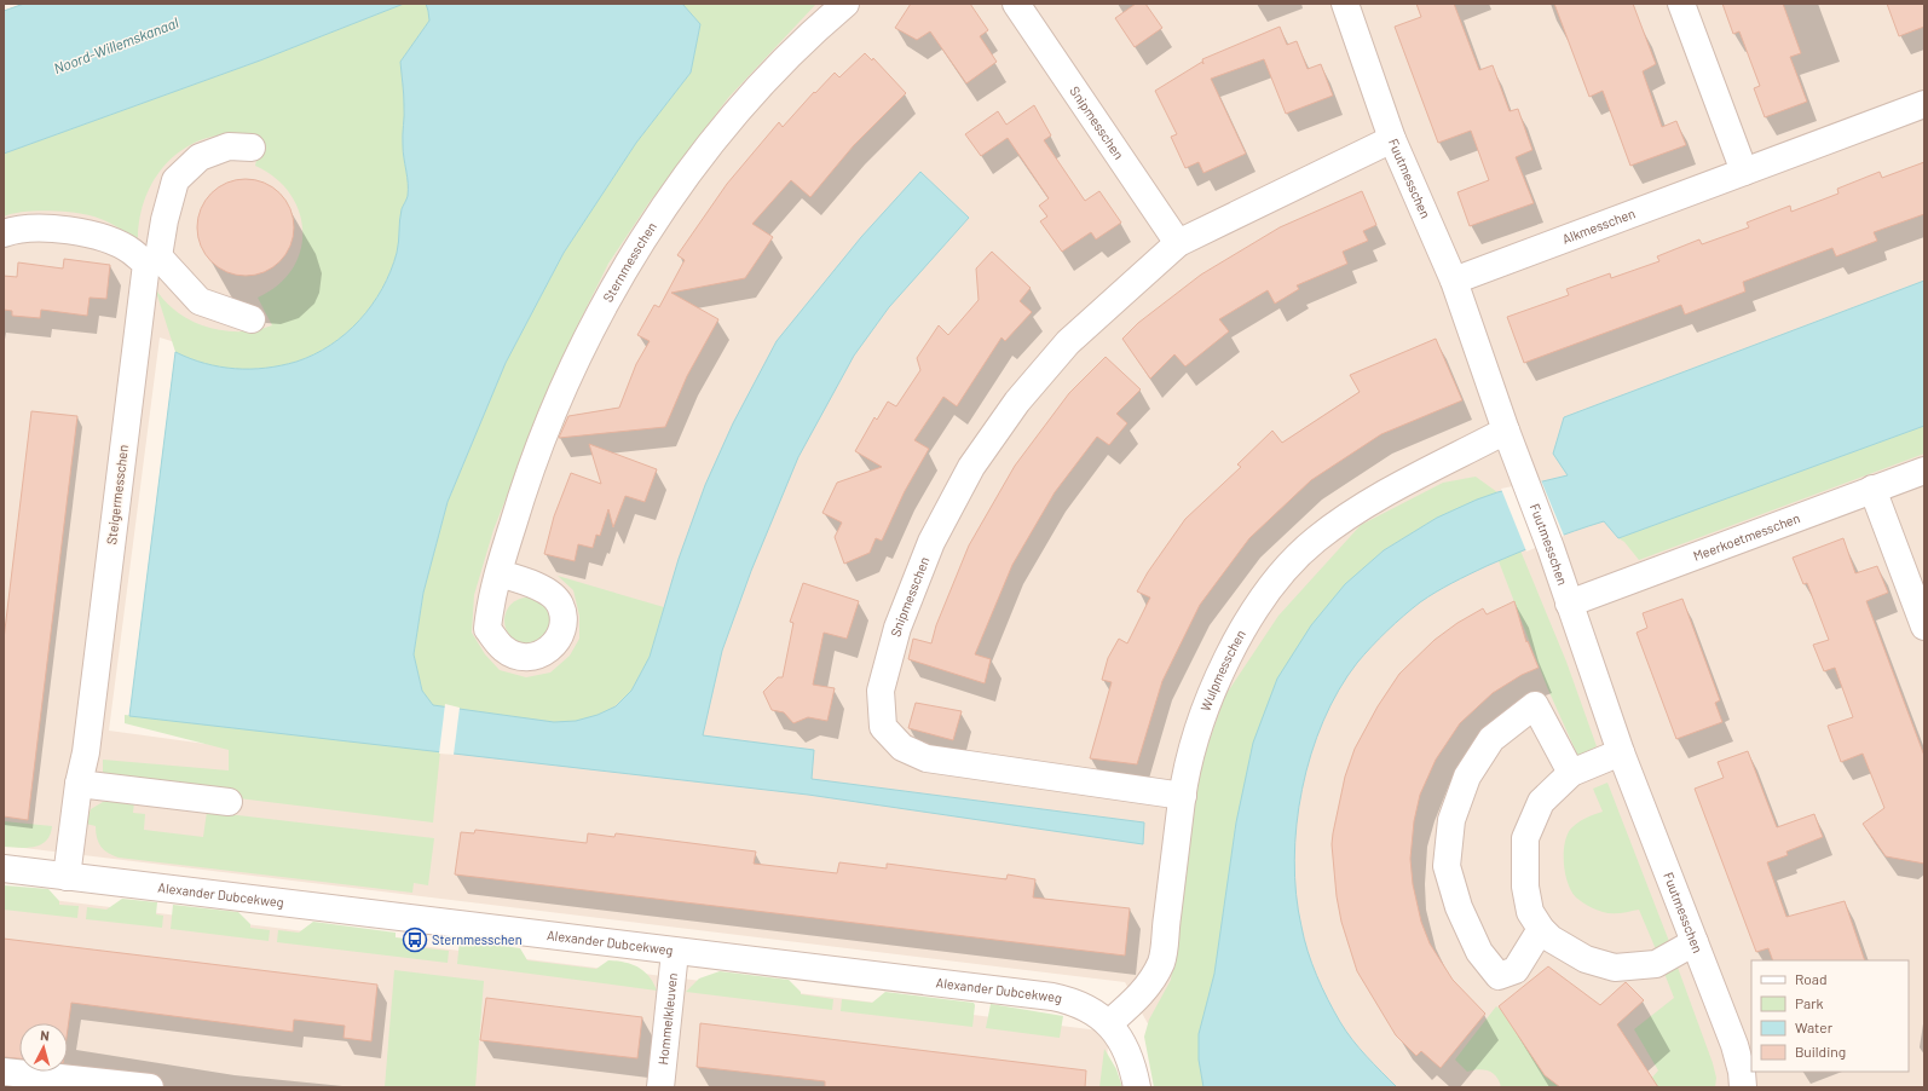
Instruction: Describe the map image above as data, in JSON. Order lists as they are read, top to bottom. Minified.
{"streets":{"street":["Snipmesschen","Fuutmesschen","Alkmesschen","Sternmesschen","Steigermesschen","Meerkoetmesschen","Wulpmesschen","Alexander Dubcekweg","Hommelkleuven"]},"crossings":[["Snipmesschen","Fuutmesschen"],["Snipmesschen","Wulpmesschen"],["Fuutmesschen","Alkmesschen"],["Fuutmesschen","Meerkoetmesschen"],["Fuutmesschen","Wulpmesschen"],["Steigermesschen","Alexander Dubcekweg"],["Wulpmesschen","Alexander Dubcekweg"],["Alexander Dubcekweg","Hommelkleuven"]],"water":["Noord-Willemskanaal"],"places":{"bus stop":["Sternmesschen"]},"legend":["Road","Park","Water","Building"],"north":"top"}
